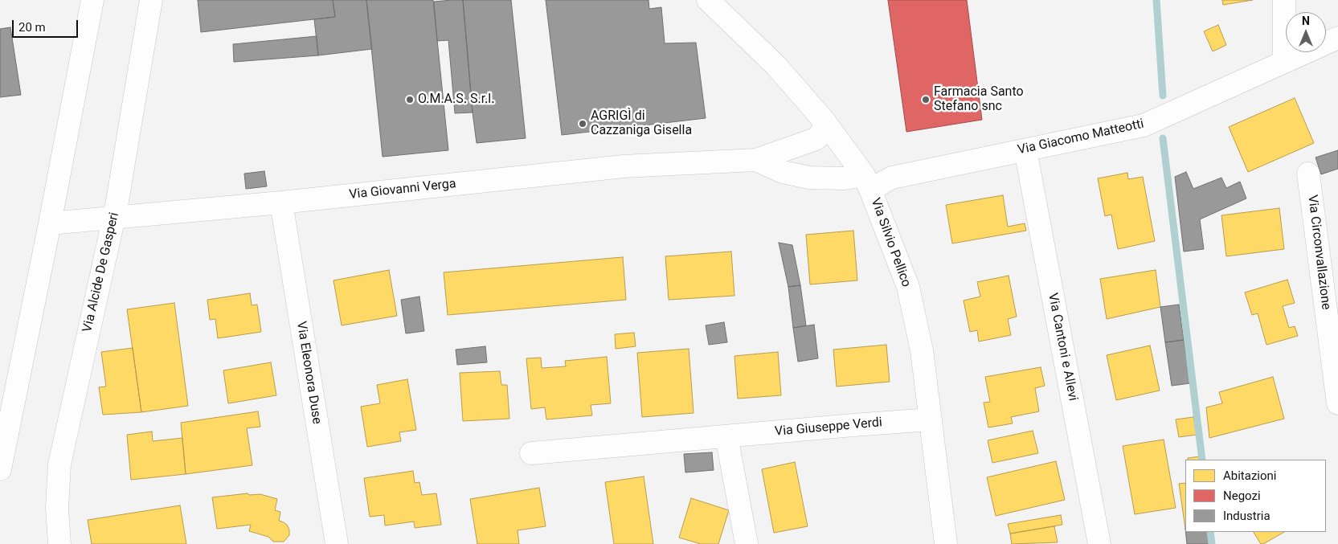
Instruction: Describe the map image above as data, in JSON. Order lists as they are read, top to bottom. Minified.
{"streets":{"street":["Via Giacomo Matteotti","Via Giovanni Verga","Via Silvio Pellico","Via Circonvallazione","Via Alcide De Gasperi","Via Cantoni e Allevi","Via Eleonora Duse","Via Giuseppe Verdi"]},"crossings":[["Via Giacomo Matteotti","Via Giovanni Verga"],["Via Giacomo Matteotti","Via Silvio Pellico"],["Via Giacomo Matteotti","Via Cantoni e Allevi"],["Via Giovanni Verga","Via Silvio Pellico"],["Via Giovanni Verga","Via Alcide De Gasperi"],["Via Giovanni Verga","Via Eleonora Duse"],["Via Silvio Pellico","Via Giuseppe Verdi"]],"places":["O.M.A.S. S.r.l.","Farmacia Santo Stefano snc","AGRIGÌ di Cazzaniga Gisella"],"legend":["Abitazioni","Negozi","Industria"],"scale_bar":"20 m","north":"top"}
